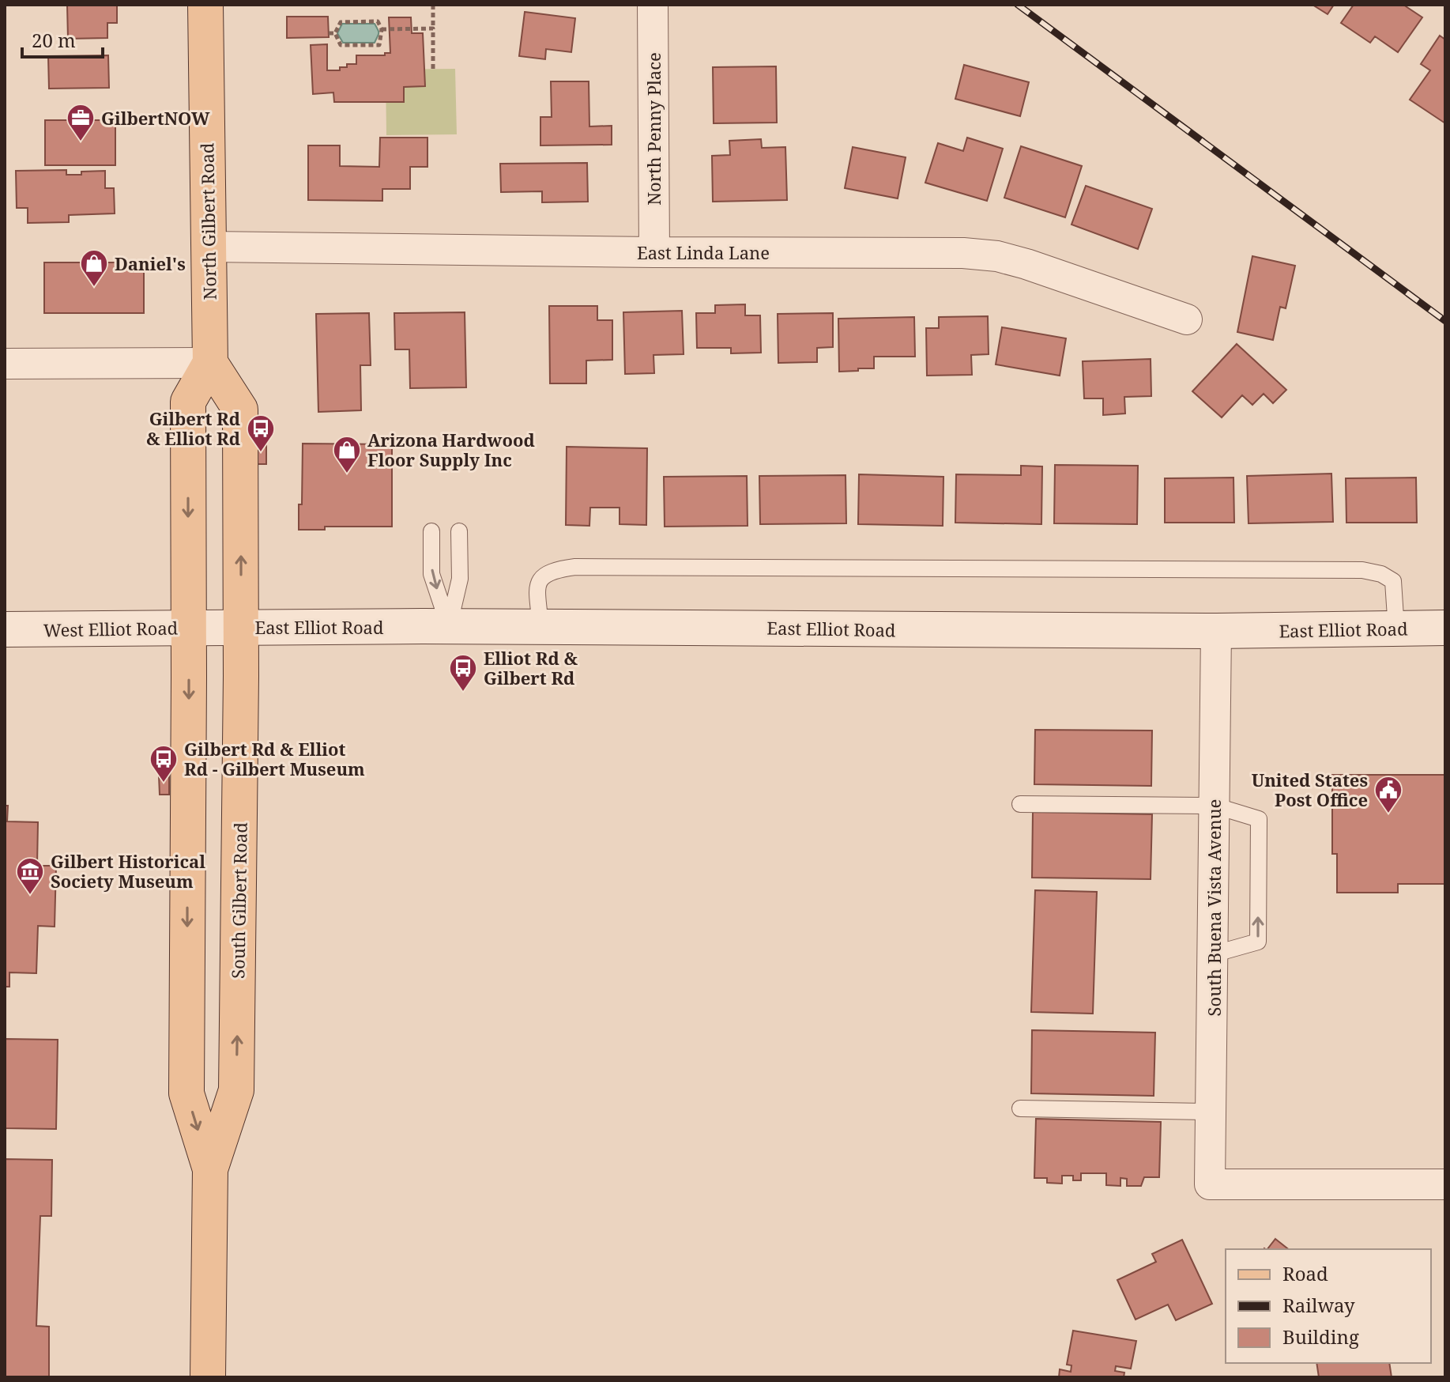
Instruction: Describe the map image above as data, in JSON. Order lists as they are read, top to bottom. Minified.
{"streets":{"main road":["North Gilbert Road","East Elliot Road","West Elliot Road","South Gilbert Road"],"street":["North Penny Place","East Linda Lane","South Buena Vista Avenue"]},"crossings":[["North Penny Place","East Linda Lane"],["North Gilbert Road","East Linda Lane"],["East Elliot Road","West Elliot Road"],["East Elliot Road","South Gilbert Road"],["East Elliot Road","South Buena Vista Avenue"],["West Elliot Road","South Gilbert Road"]],"places":{"office":["GilbertNOW"],"shop":["Daniel's","Arizona Hardwood Floor Supply Inc"],"bus stop":["Gilbert Rd & Elliot Rd","Elliot Rd & Gilbert Rd","Gilbert Rd & Elliot Rd - Gilbert Museum"],"public building":["United States Post Office"],"museum":["Gilbert Historical Society Museum"]},"legend":["Road","Railway","Building"],"scale_bar":"20 m"}
